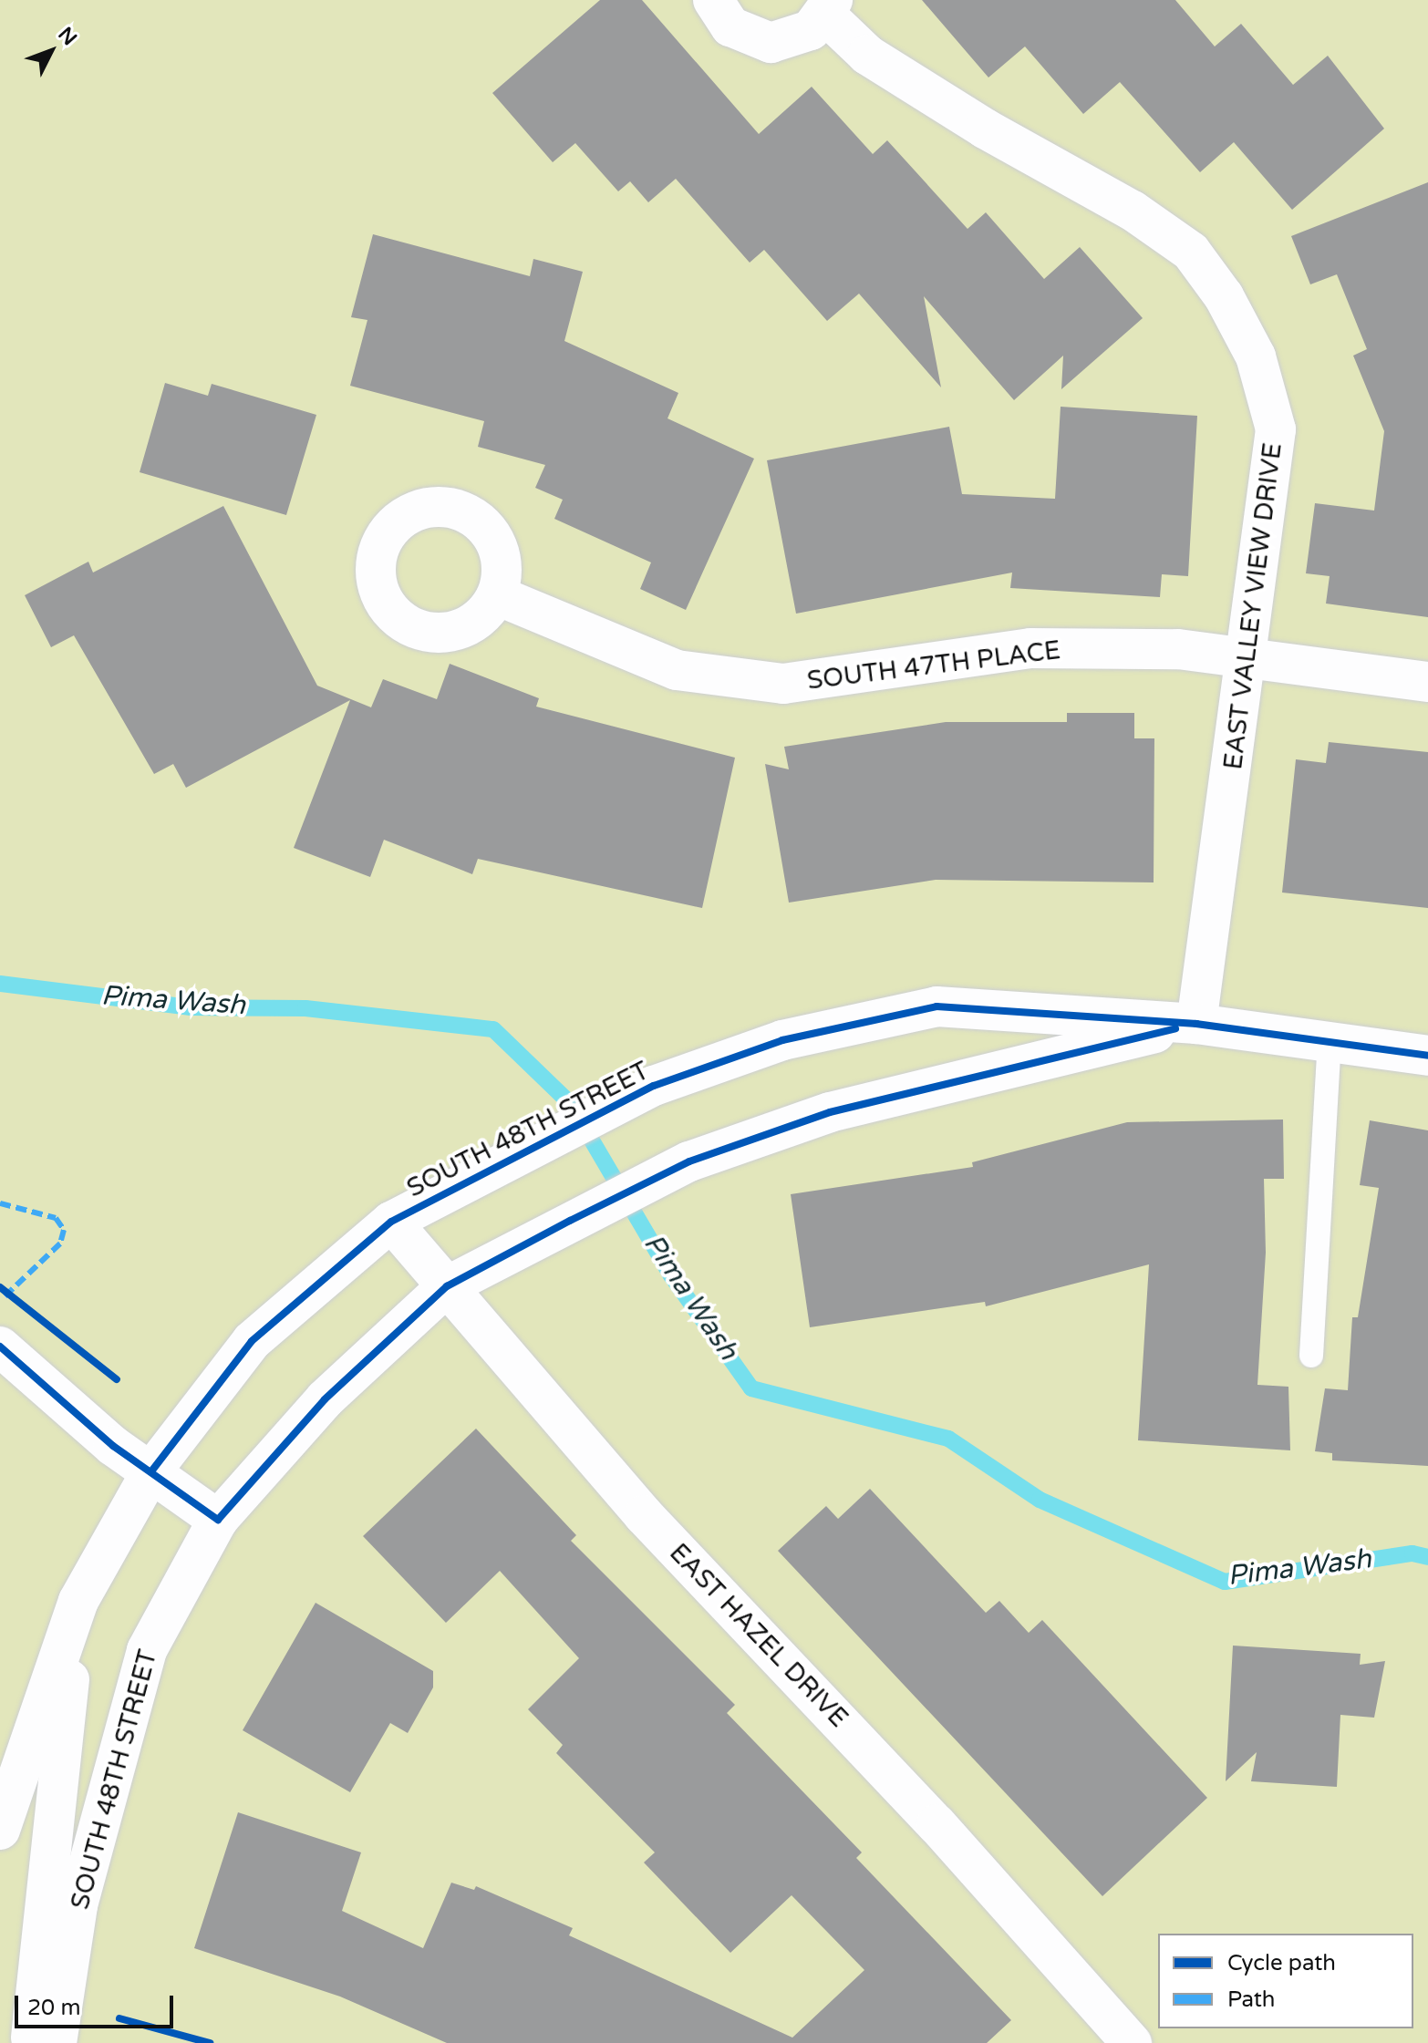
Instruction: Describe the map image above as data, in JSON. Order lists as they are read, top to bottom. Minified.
{"streets":{"street":["EAST VALLEY VIEW DRIVE","SOUTH 47TH PLACE","SOUTH 48TH STREET","EAST HAZEL DRIVE"]},"crossings":[["EAST VALLEY VIEW DRIVE","SOUTH 47TH PLACE"],["EAST VALLEY VIEW DRIVE","SOUTH 48TH STREET"],["SOUTH 48TH STREET","EAST HAZEL DRIVE"]],"water":["Pima Wash"],"legend":["Cycle path","Path"],"scale_bar":"20 m","north":"top right"}
